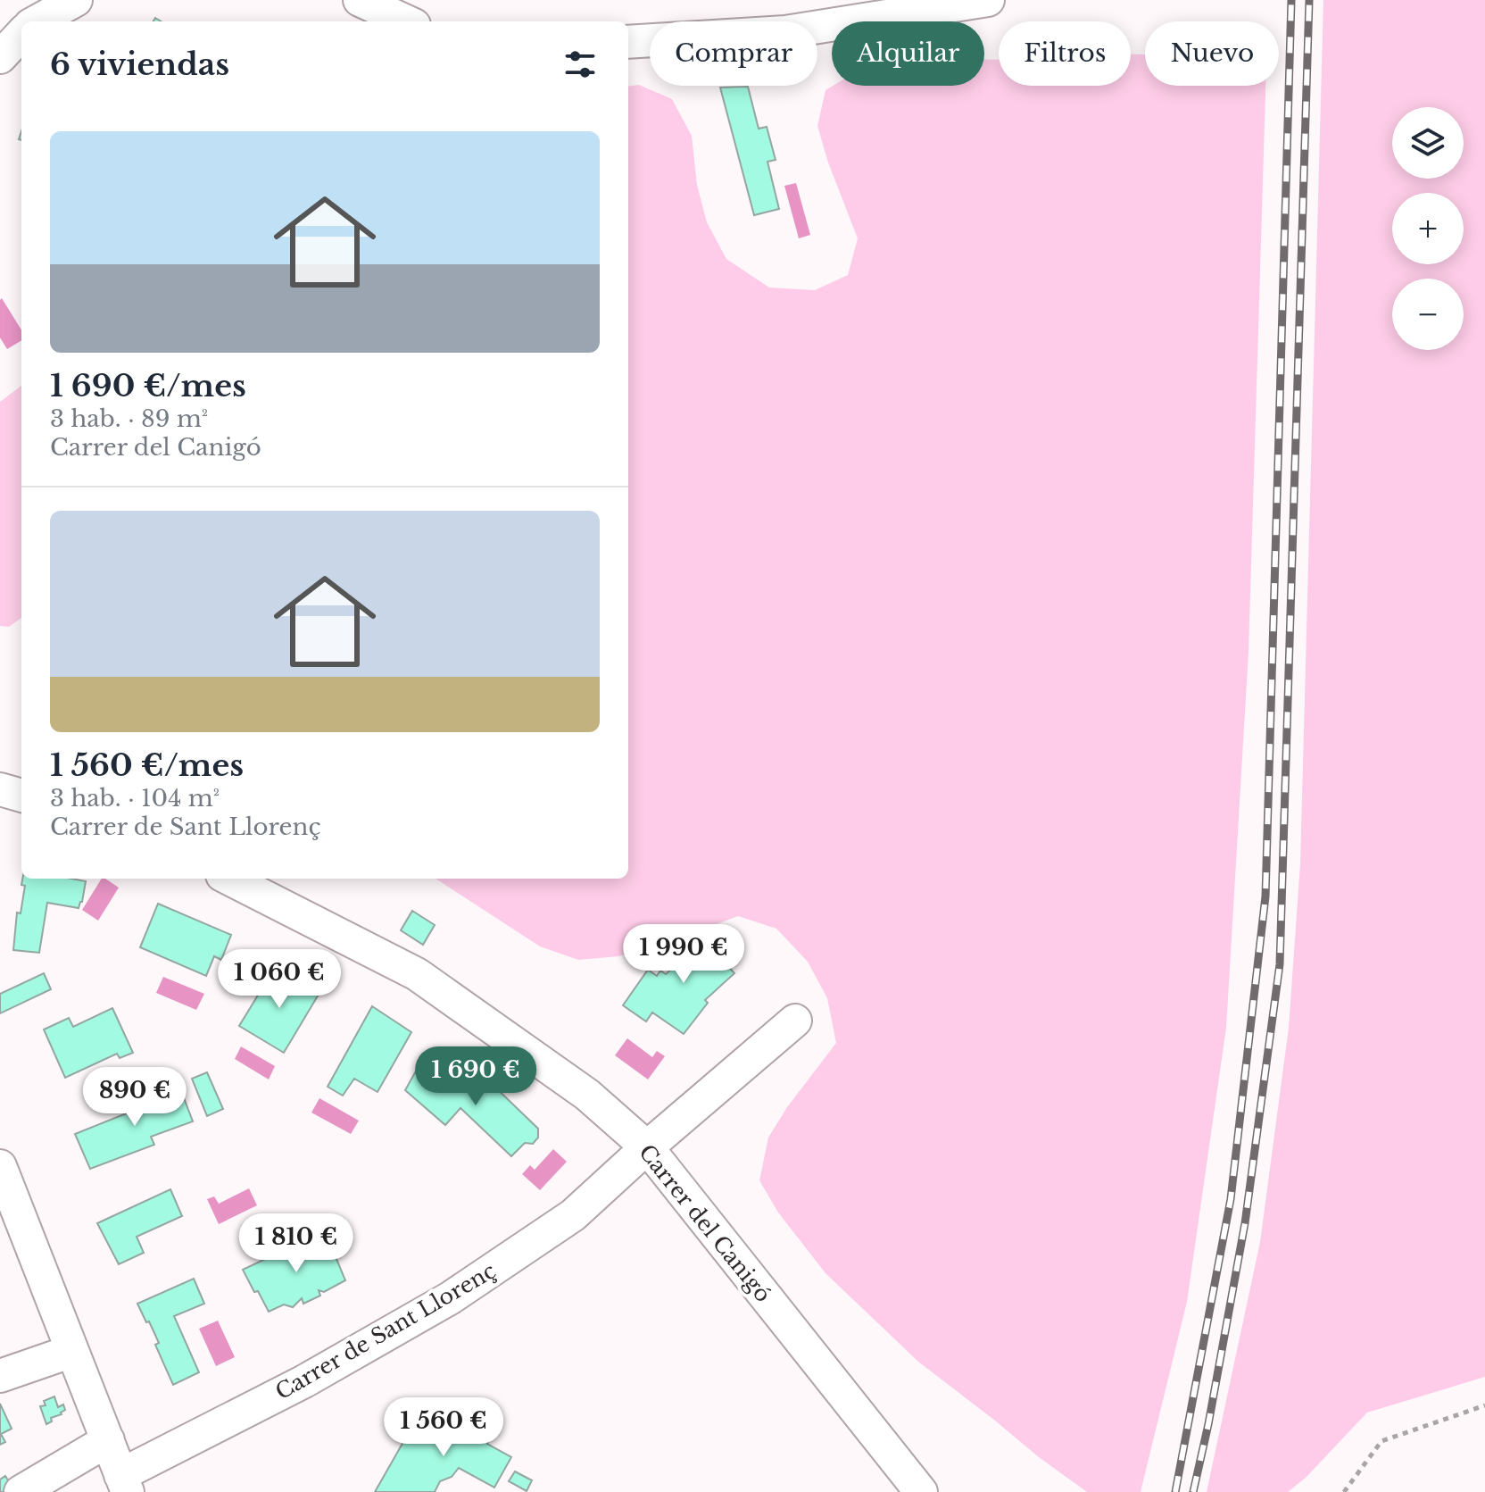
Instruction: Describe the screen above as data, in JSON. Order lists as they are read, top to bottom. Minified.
{"streets":{"street":["Carrer del Canigó","Carrer de Sant Llorenç"]},"crossings":[["Carrer del Canigó","Carrer de Sant Llorenç"]],"page":{"chip":["Comprar","Alquilar","Filtros","Nuevo"],"heading":"6 viviendas","map_buttons":["+","−"],"list":[{"name":"1 690 €/mes","note":"3 hab. · 89 m² · Carrer del Canigó"},{"name":"1 560 €/mes","note":"3 hab. · 104 m² · Carrer de Sant Llorenç"}],"price":["1 990 €","1 060 €","1 690 €","890 €","1 810 €","1 560 €"]}}
